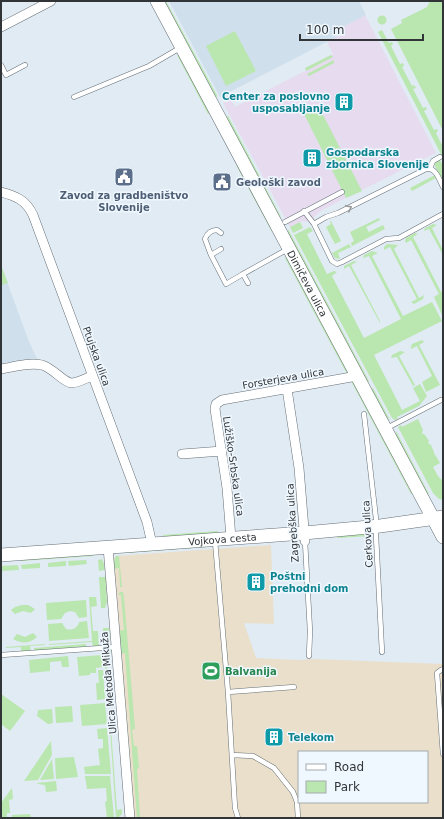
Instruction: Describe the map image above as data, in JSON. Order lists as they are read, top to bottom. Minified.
{"streets":{"street":["Dimičeva ulica","Ptujska ulica","Forsterjeva ulica","Lužiško-Srbska ulica","Zagrebška ulica","Vojkova cesta","Ulica Metoda Mikuža"],"lane":["Cerkova ulica"]},"crossings":[["Dimičeva ulica","Forsterjeva ulica"],["Dimičeva ulica","Vojkova cesta"],["Ptujska ulica","Vojkova cesta"],["Forsterjeva ulica","Lužiško-Srbska ulica"],["Forsterjeva ulica","Zagrebška ulica"],["Lužiško-Srbska ulica","Vojkova cesta"],["Zagrebška ulica","Vojkova cesta"],["Cerkova ulica","Vojkova cesta"],["Vojkova cesta","Ulica Metoda Mikuža"]],"places":{"building":["Center za poslovno usposabljanje","Gospodarska zbornica Slovenije","Poštni prehodni dom","Telekom"],"public building":["Zavod za gradbeništvo Slovenije","Geološki zavod"],"sports":["Balvanija"]},"legend":["Road","Park"],"scale_bar":"100 m"}
